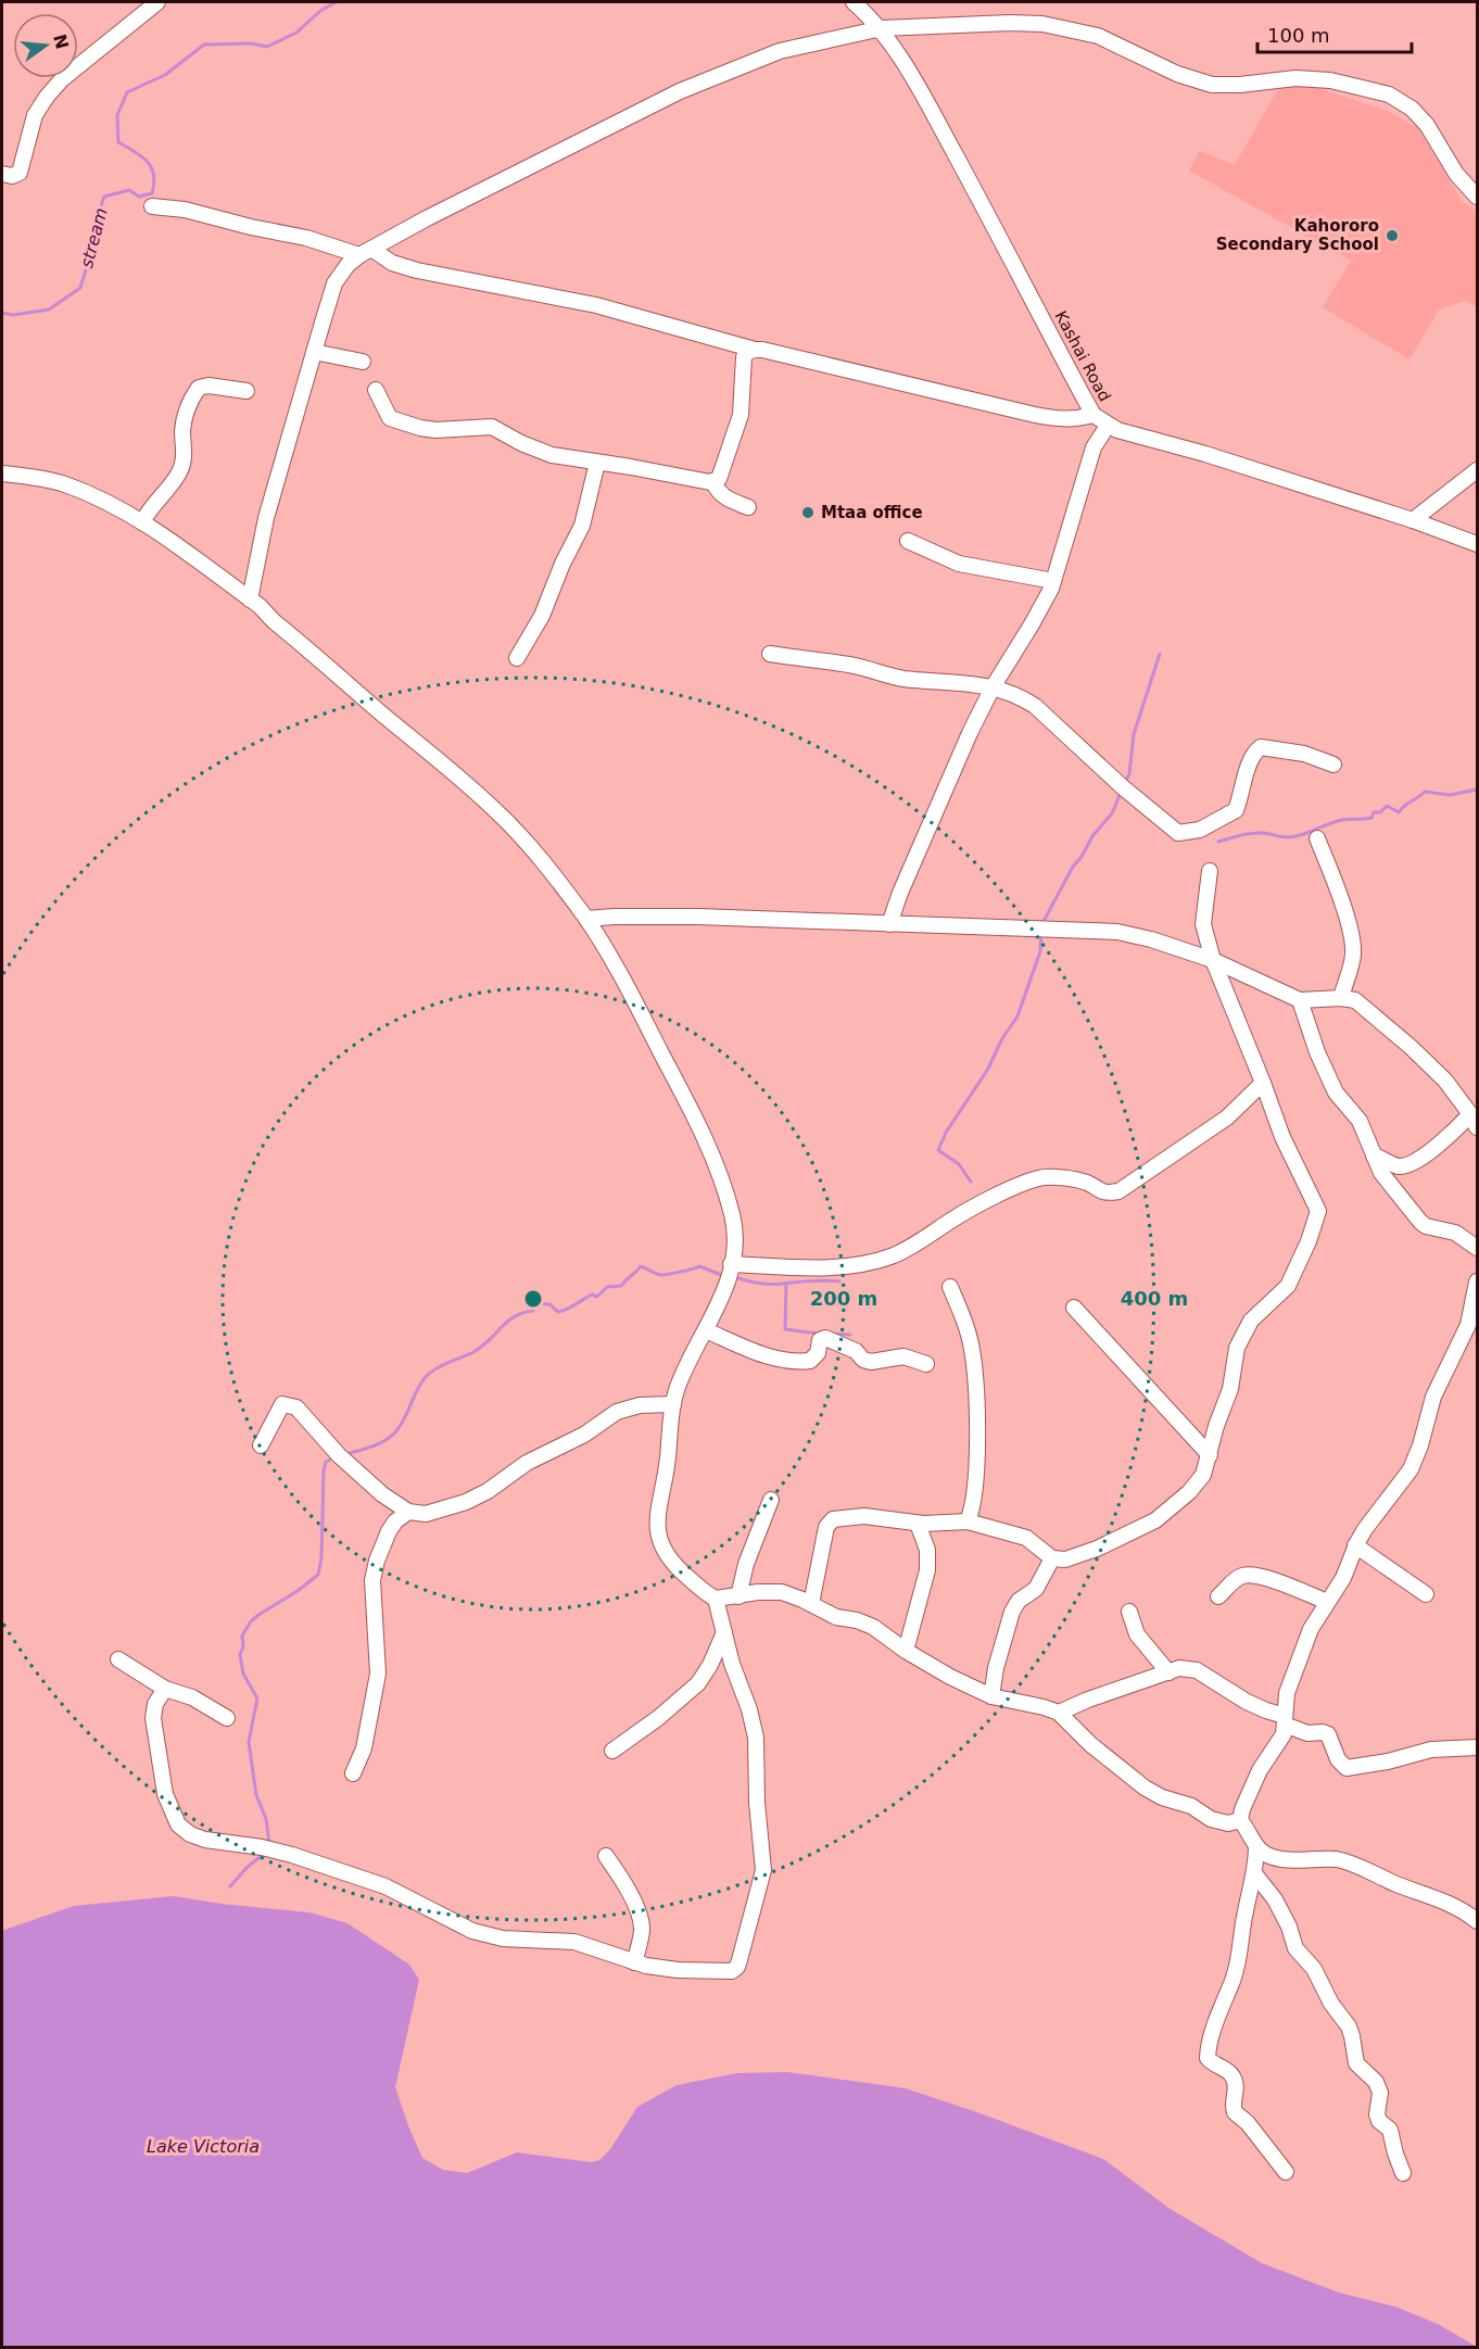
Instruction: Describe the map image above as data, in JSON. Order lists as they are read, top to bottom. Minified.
{"streets":{"street":["Kashai Road"]},"water":["stream","Lake Victoria"],"places":["Kahororo Secondary School","Mtaa office"],"scale_bar":"100 m","north":"right","rings":["200 m","400 m"]}
